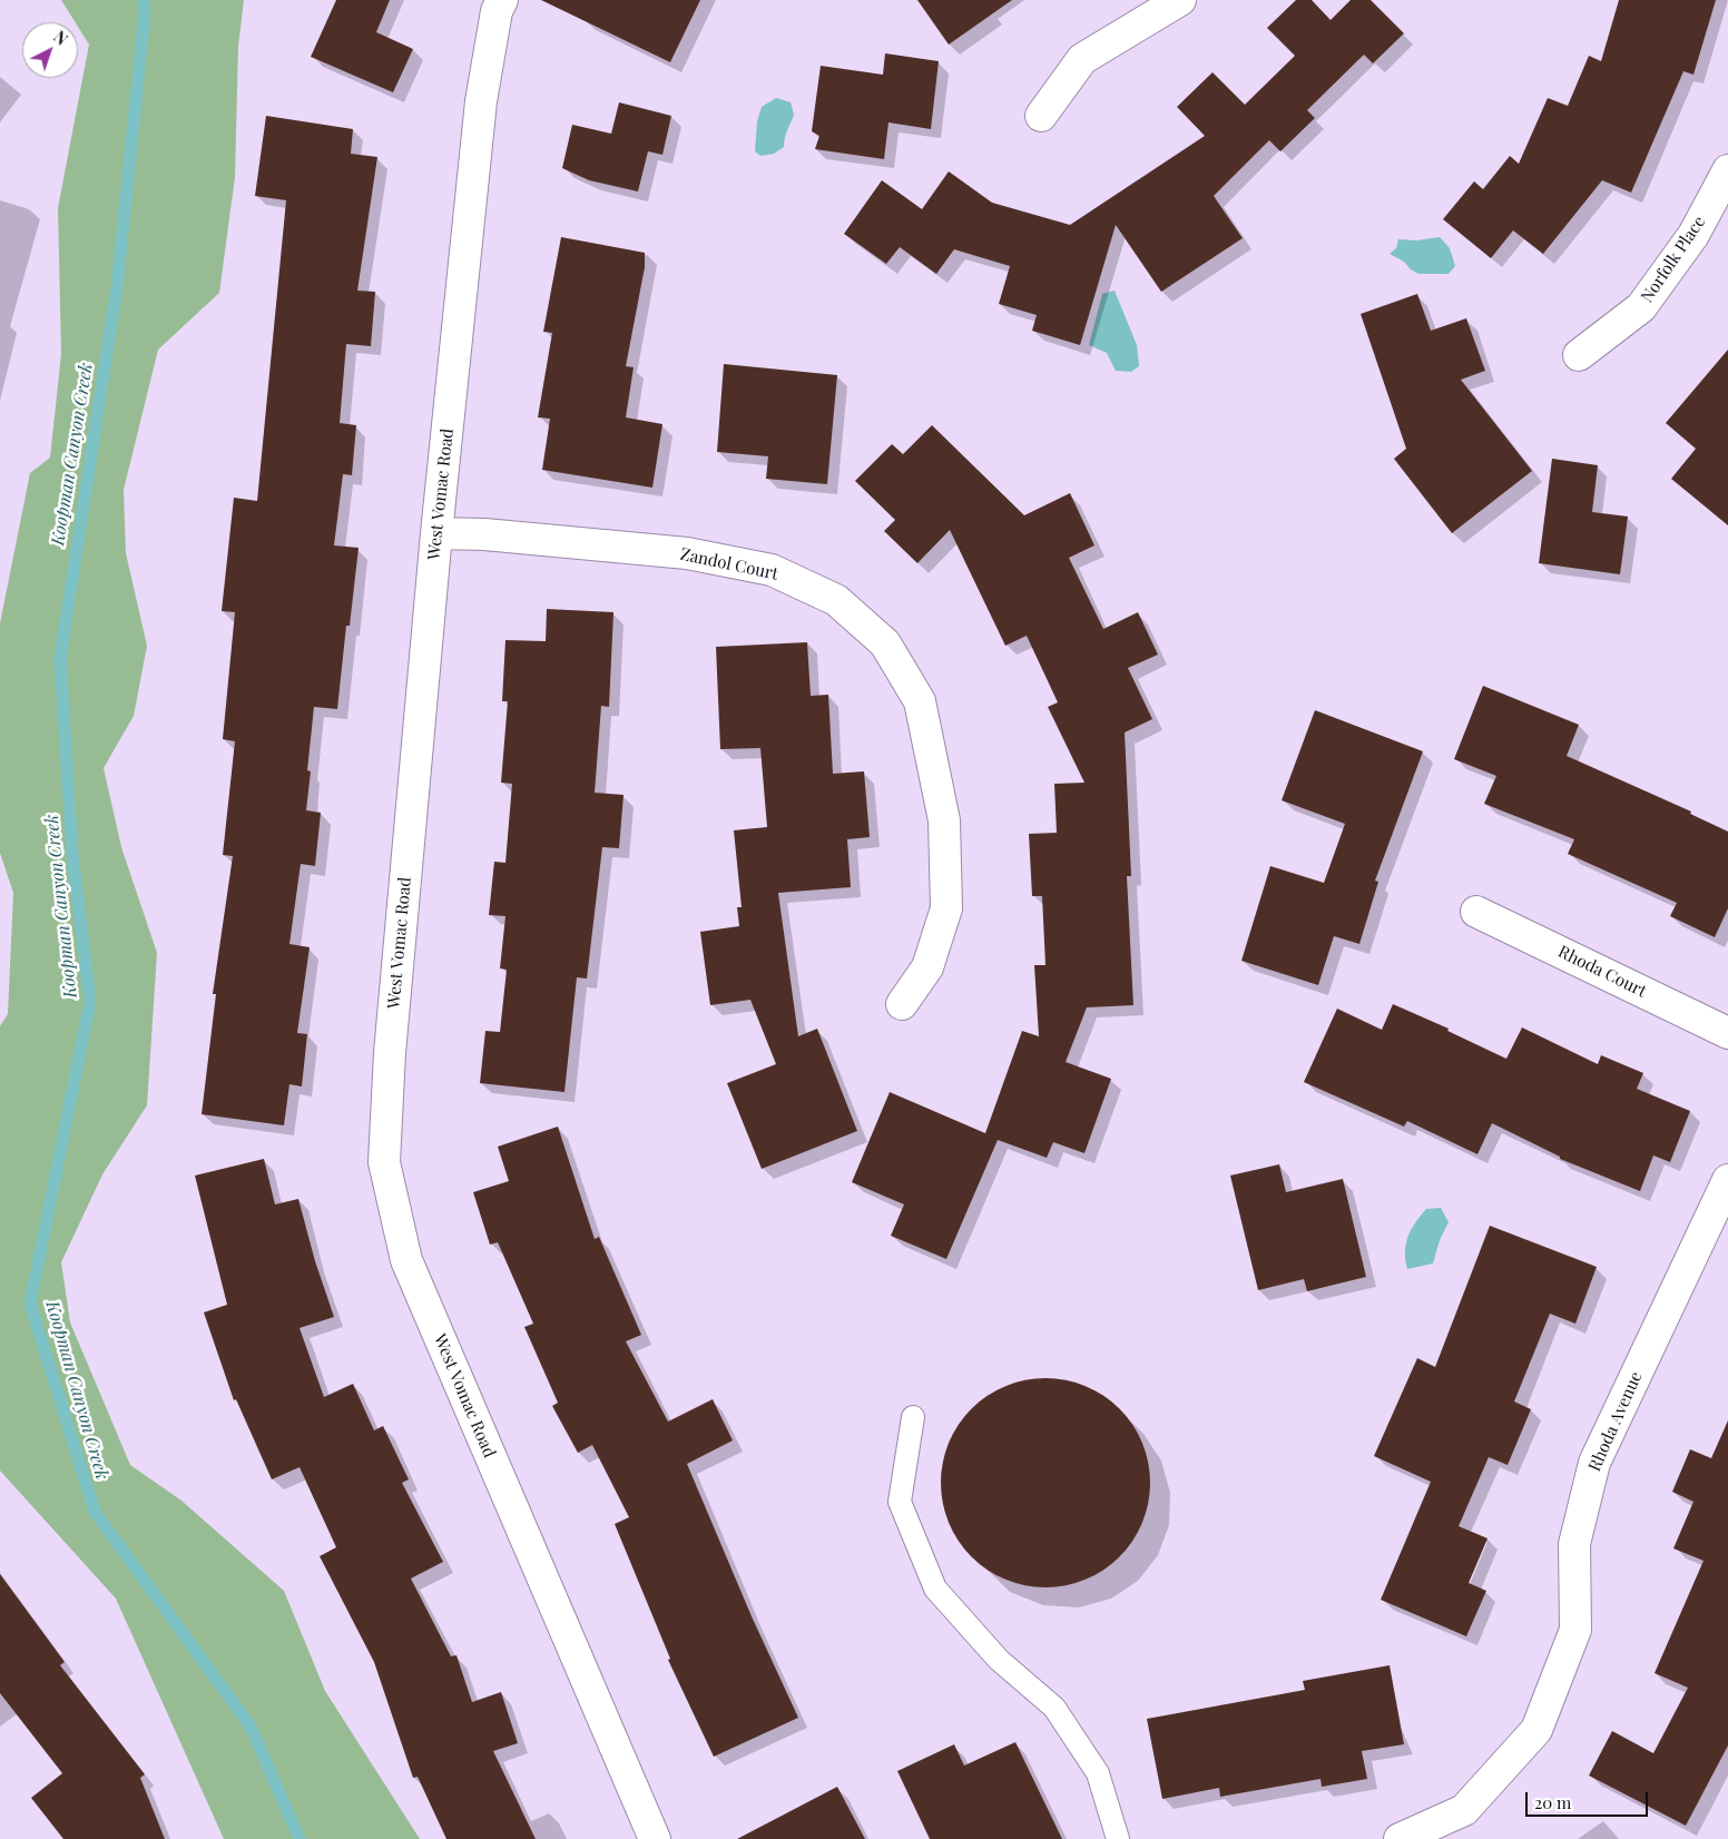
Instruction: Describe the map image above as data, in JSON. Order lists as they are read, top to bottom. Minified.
{"streets":{"street":["Norfolk Place","West Vomac Road","Zandol Court","Rhoda Court","Rhoda Avenue"]},"crossings":[["West Vomac Road","Zandol Court"]],"water":["Koopman Canyon Creek"],"scale_bar":"20 m","north":"top right"}
